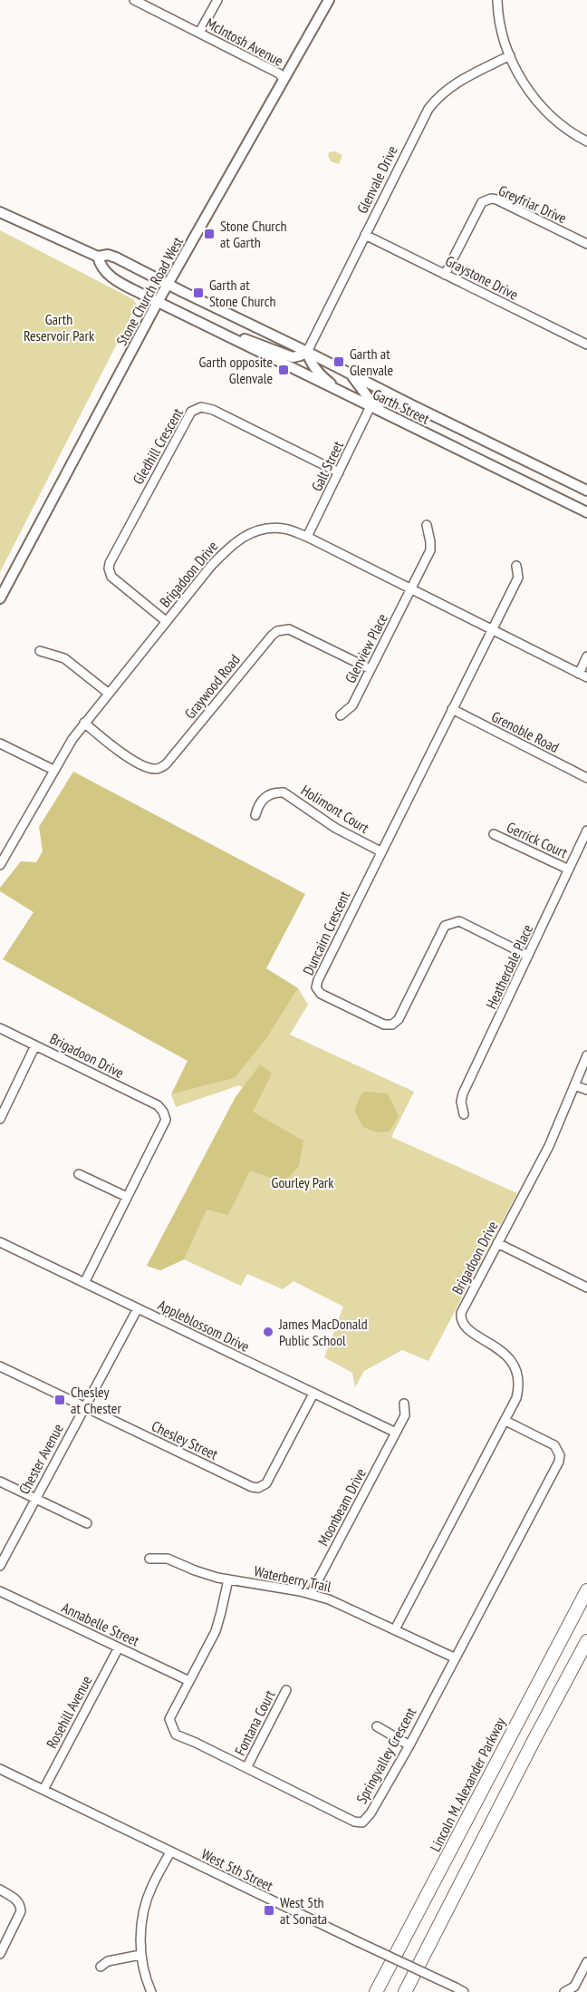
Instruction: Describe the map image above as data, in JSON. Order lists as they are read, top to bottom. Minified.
{"streets":{"highway":["Lincoln M. Alexander Parkway"],"main road":["Stone Church Road West","Garth Street"],"street":["McIntosh Avenue","Glenvale Drive","Greyfriar Drive","Graystone Drive","Gledhill Crescent","Galt Street","Brigadoon Drive","Glenview Place","Graywood Road","Grenoble Road","Holimont Court","Gerrick Court","Duncairn Crescent","Heatherdale Place","Appleblossom Drive","Chesley Street","Chester Avenue","Moonbeam Drive","Waterberry Trail","Annabelle Street","Rosehill Avenue","Fontana Court","Springvalley Crescent","West 5th Street"]},"crossings":[["McIntosh Avenue","Stone Church Road West"],["Glenvale Drive","Graystone Drive"],["Glenvale Drive","Garth Street"],["Greyfriar Drive","Graystone Drive"],["Stone Church Road West","Garth Street"],["Garth Street","Galt Street"],["Gledhill Crescent","Galt Street"],["Gledhill Crescent","Brigadoon Drive"],["Galt Street","Brigadoon Drive"],["Brigadoon Drive","Glenview Place"],["Brigadoon Drive","Graywood Road"],["Brigadoon Drive","Duncairn Crescent"],["Brigadoon Drive","Appleblossom Drive"],["Brigadoon Drive","Waterberry Trail"],["Brigadoon Drive","Springvalley Crescent"],["Glenview Place","Graywood Road"],["Grenoble Road","Duncairn Crescent"],["Holimont Court","Duncairn Crescent"],["Gerrick Court","Heatherdale Place"],["Duncairn Crescent","Heatherdale Place"],["Appleblossom Drive","Chesley Street"],["Appleblossom Drive","Chester Avenue"],["Appleblossom Drive","Moonbeam Drive"],["Chesley Street","Chester Avenue"],["Moonbeam Drive","Waterberry Trail"],["Waterberry Trail","Springvalley Crescent"],["Annabelle Street","Rosehill Avenue"],["Annabelle Street","Springvalley Crescent"],["Rosehill Avenue","West 5th Street"],["Fontana Court","Springvalley Crescent"]],"parks":["Garth Reservoir Park","Gourley Park"],"places":{"transit":["Stone Church at Garth","Garth at Stone Church","Garth at Glenvale","Garth opposite Glenvale","Chesley at Chester","West 5th at Sonata"],"other":["James MacDonald Public School"]}}
